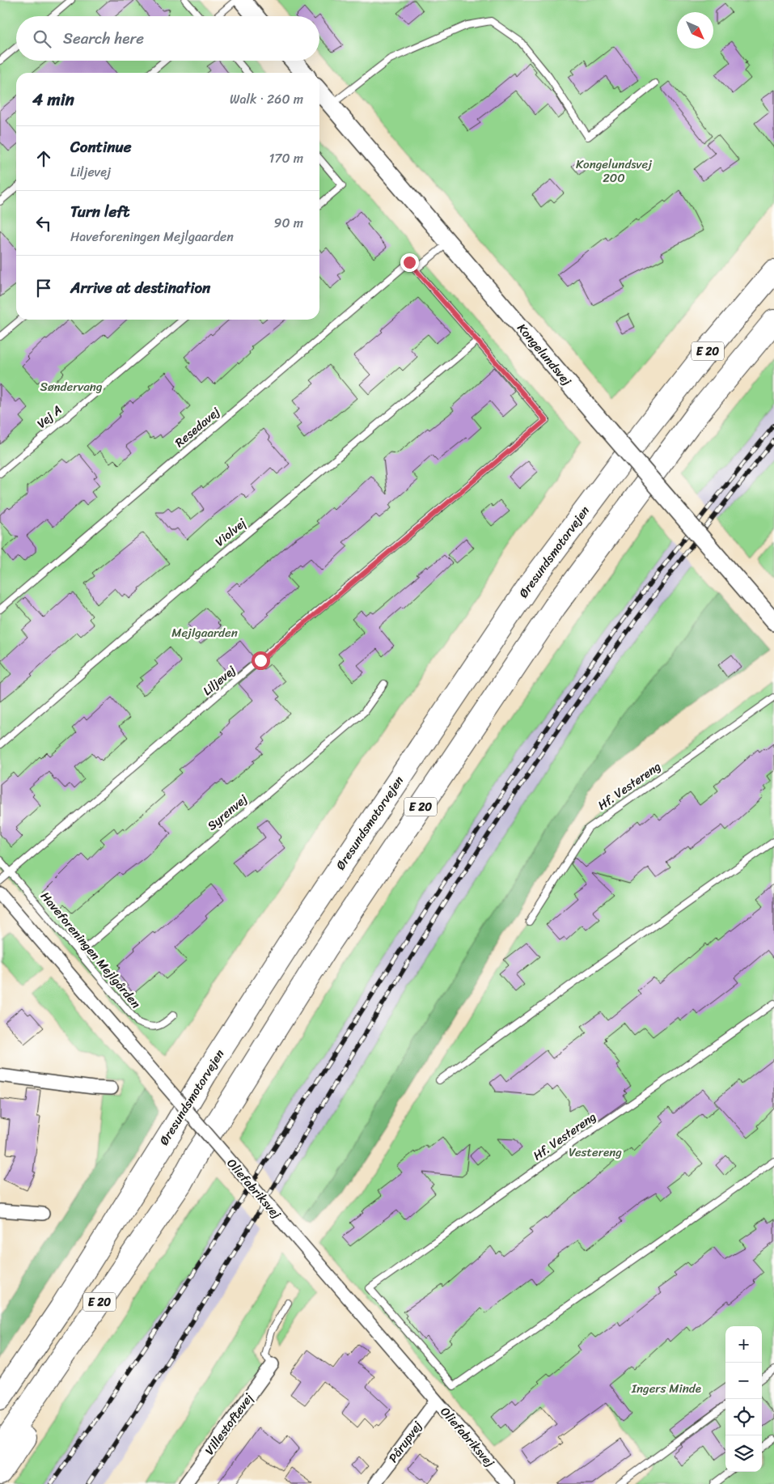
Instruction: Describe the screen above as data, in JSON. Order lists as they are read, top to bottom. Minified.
{"streets":{"highway":["E 20","Øresundsmotorvejen"],"street":["Kongelundsvej","Oliefabriksvej","Villestoftevej","Pårupvej"],"lane":["Vej A","Resedavej","Violvej","Liljevej","Hf. Vestereng","Syrenvej","Haveforeningen Mejlgården"]},"crossings":[["Violvej","Liljevej"],["Liljevej","Haveforeningen Mejlgården"],["Syrenvej","Haveforeningen Mejlgården"],["Oliefabriksvej","Pårupvej"]],"parks":["Kongelundsvej 200","Søndervang","Mejlgaarden","Vestereng","Ingers Minde"],"north":"bottom right","page":{"search":"Search here","heading":["4 min","Walk · 260 m"],"list":[["Continue","Liljevej","170 m"],["Turn left","Haveforeningen Mejlgaarden","90 m"],"Arrive at destination"],"map_buttons":["+","−"]}}
